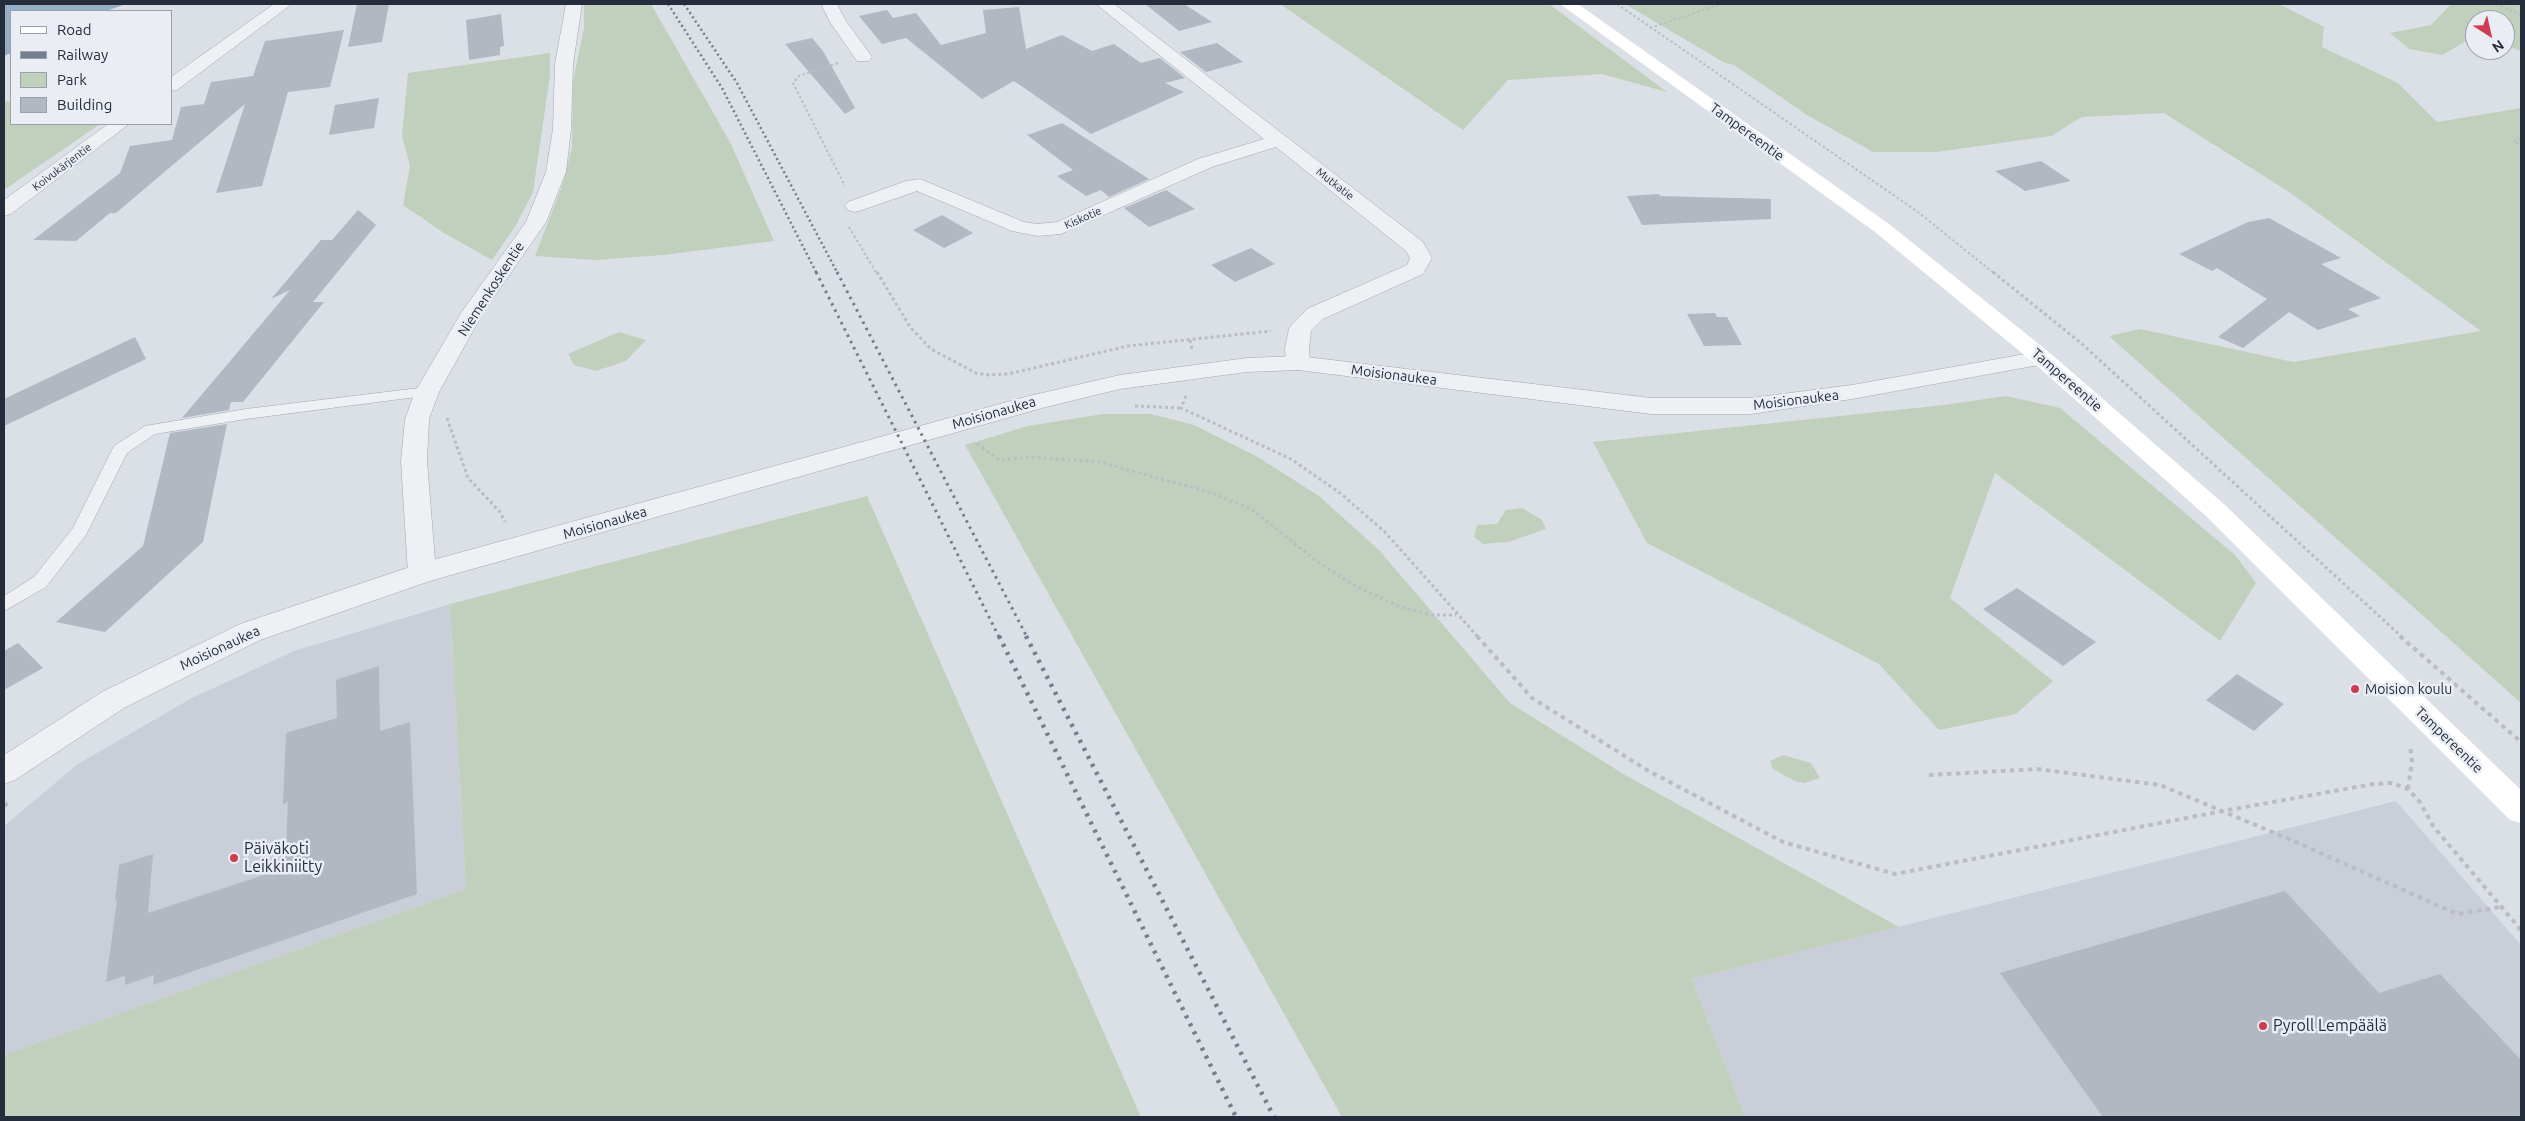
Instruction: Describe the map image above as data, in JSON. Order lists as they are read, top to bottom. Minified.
{"streets":{"main road":["Tampereentie"],"street":["Koivukärjentie","Mutkatie","Kiskotie","Niemenkoskentie","Moisionaukea"]},"crossings":[["Tampereentie","Moisionaukea"],["Mutkatie","Kiskotie"],["Niemenkoskentie","Moisionaukea"]],"places":["Moision koulu","Päiväkoti Leikkiniitty","Pyroll Lempäälä"],"legend":["Road","Railway","Park","Building"],"north":"bottom right"}
